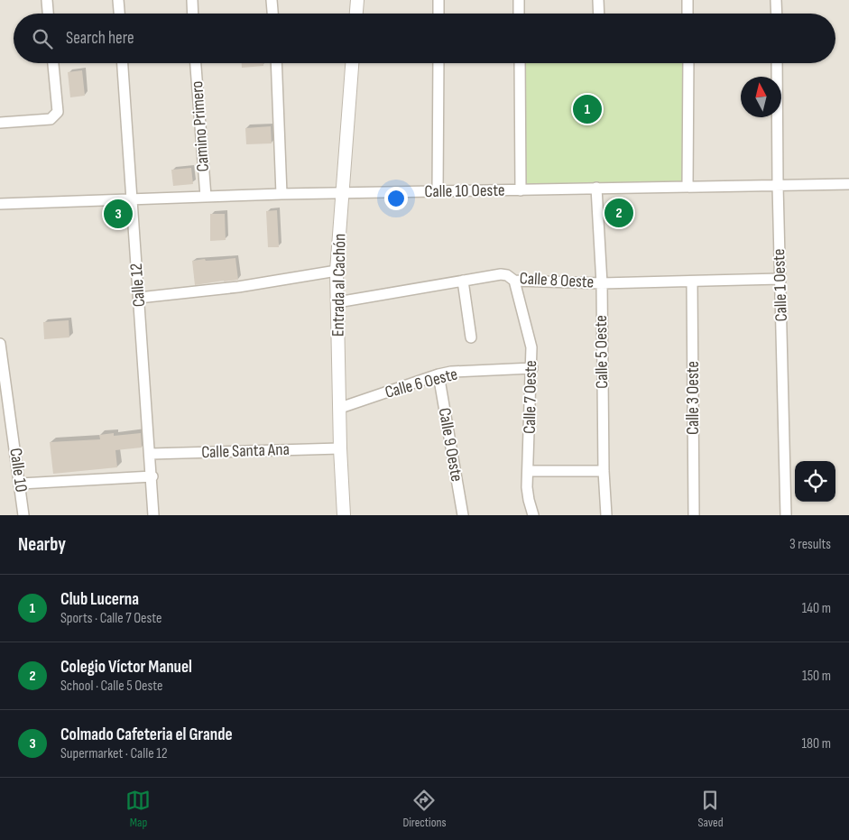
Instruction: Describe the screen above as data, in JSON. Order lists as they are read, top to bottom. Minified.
{"streets":{"street":["Camino Primero","Calle 10 Oeste","Calle 8 Oeste","Calle 12","Entrada al Cachón","Calle 1 Oeste","Calle 5 Oeste","Calle 6 Oeste","Calle 7 Oeste","Calle 3 Oeste","Calle 9 Oeste","Calle Santa Ana","Calle 10"]},"crossings":[["Camino Primero","Calle 10 Oeste"],["Calle 10 Oeste","Calle 12"],["Calle 10 Oeste","Entrada al Cachón"],["Calle 10 Oeste","Calle 1 Oeste"],["Calle 10 Oeste","Calle 5 Oeste"],["Calle 8 Oeste","Entrada al Cachón"],["Calle 8 Oeste","Calle 1 Oeste"],["Calle 8 Oeste","Calle 5 Oeste"],["Calle 8 Oeste","Calle 7 Oeste"],["Calle 8 Oeste","Calle 3 Oeste"],["Calle 12","Calle Santa Ana"],["Entrada al Cachón","Calle 6 Oeste"],["Entrada al Cachón","Calle Santa Ana"],["Calle 6 Oeste","Calle 7 Oeste"],["Calle 6 Oeste","Calle 9 Oeste"]],"north":"top","page":{"search":"Search here","pins":["1","2","3"],"heading":["Nearby","3 results"],"list":[{"mark":"1","name":"Club Lucerna","note":"Sports · Calle 7 Oeste","value":"140 m"},{"mark":"2","name":"Colegio Víctor Manuel","note":"School · Calle 5 Oeste","value":"150 m"},{"mark":"3","name":"Colmado Cafeteria el Grande","note":"Supermarket · Calle 12","value":"180 m"}],"nav":["Map","Directions","Saved"]}}
